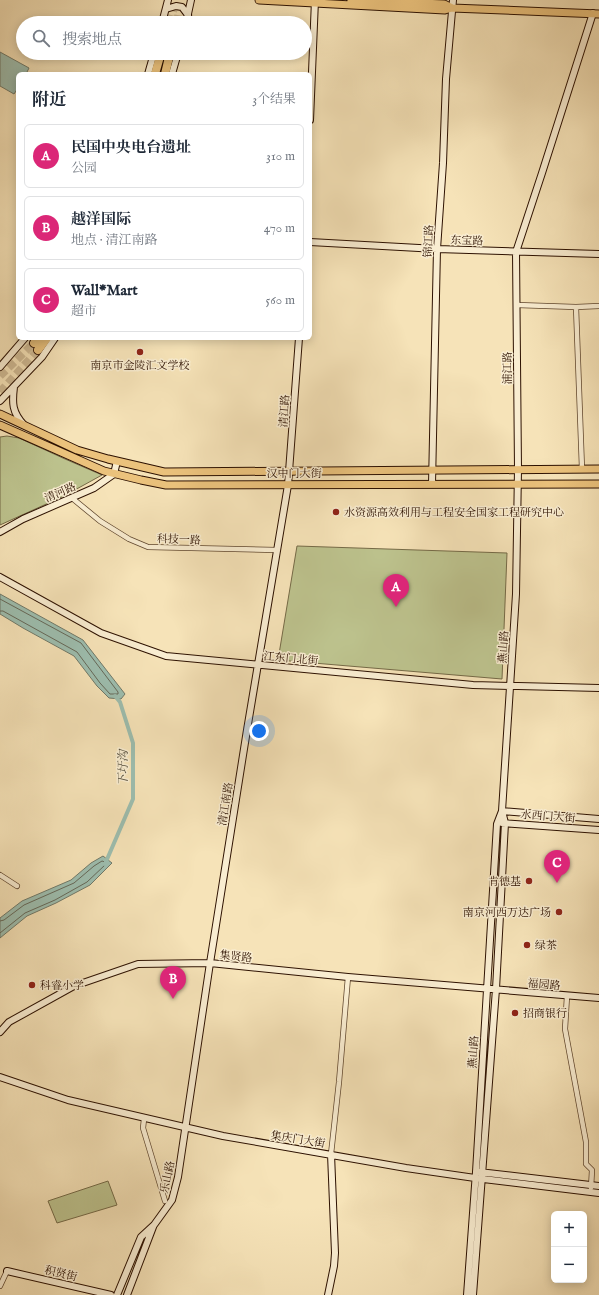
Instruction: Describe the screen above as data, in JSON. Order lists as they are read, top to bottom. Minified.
{"streets":{"main road":["汉中门大街"],"street":["东宝路","锦江路","浦江路","清江路","清河路","科技一路","燕山路","江东门北街","清江南路","水西门大街","集贤路","福园路","集庆门大街","乐山路","积贤街"]},"crossings":[["东宝路","锦江路"],["东宝路","浦江路"],["锦江路","汉中门大街"],["浦江路","汉中门大街"],["浦江路","燕山路"],["清江路","汉中门大街"],["清江路","清江南路"],["汉中门大街","清河路"],["汉中门大街","燕山路"],["汉中门大街","清江南路"],["清河路","科技一路"],["科技一路","清江南路"],["燕山路","江东门北街"],["燕山路","水西门大街"],["燕山路","集贤路"],["燕山路","福园路"],["燕山路","集庆门大街"],["江东门北街","清江南路"],["清江南路","集贤路"],["清江南路","集庆门大街"],["清江南路","乐山路"],["集贤路","福园路"],["集庆门大街","乐山路"]],"water":["下圩沟"],"places":["南京市金陵汇文学校","水资源高效利用与工程安全国家工程研究中心","肯德基","南京河西万达广场","绿茶","科睿小学","招商银行"],"page":{"search":"搜索地点","heading":["附近","3个结果"],"list":[{"mark":"A","name":"民国中央电台遗址","note":"公园","value":"310 m"},{"mark":"B","name":"越洋国际","note":"地点 · 清江南路","value":"470 m"},{"mark":"C","name":"Wall*Mart","note":"超市","value":"560 m"}],"pins":["A","C","B"],"map_buttons":["+","−"]}}
